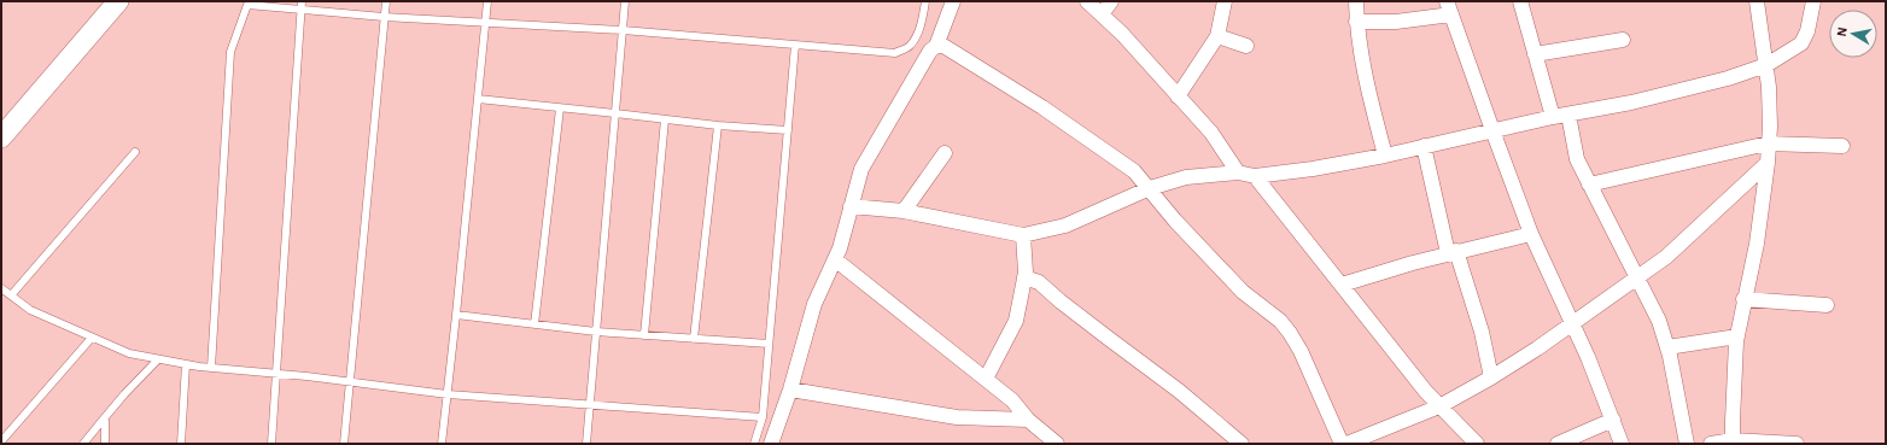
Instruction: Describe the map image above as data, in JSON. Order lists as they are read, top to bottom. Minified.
{"north":"left"}
